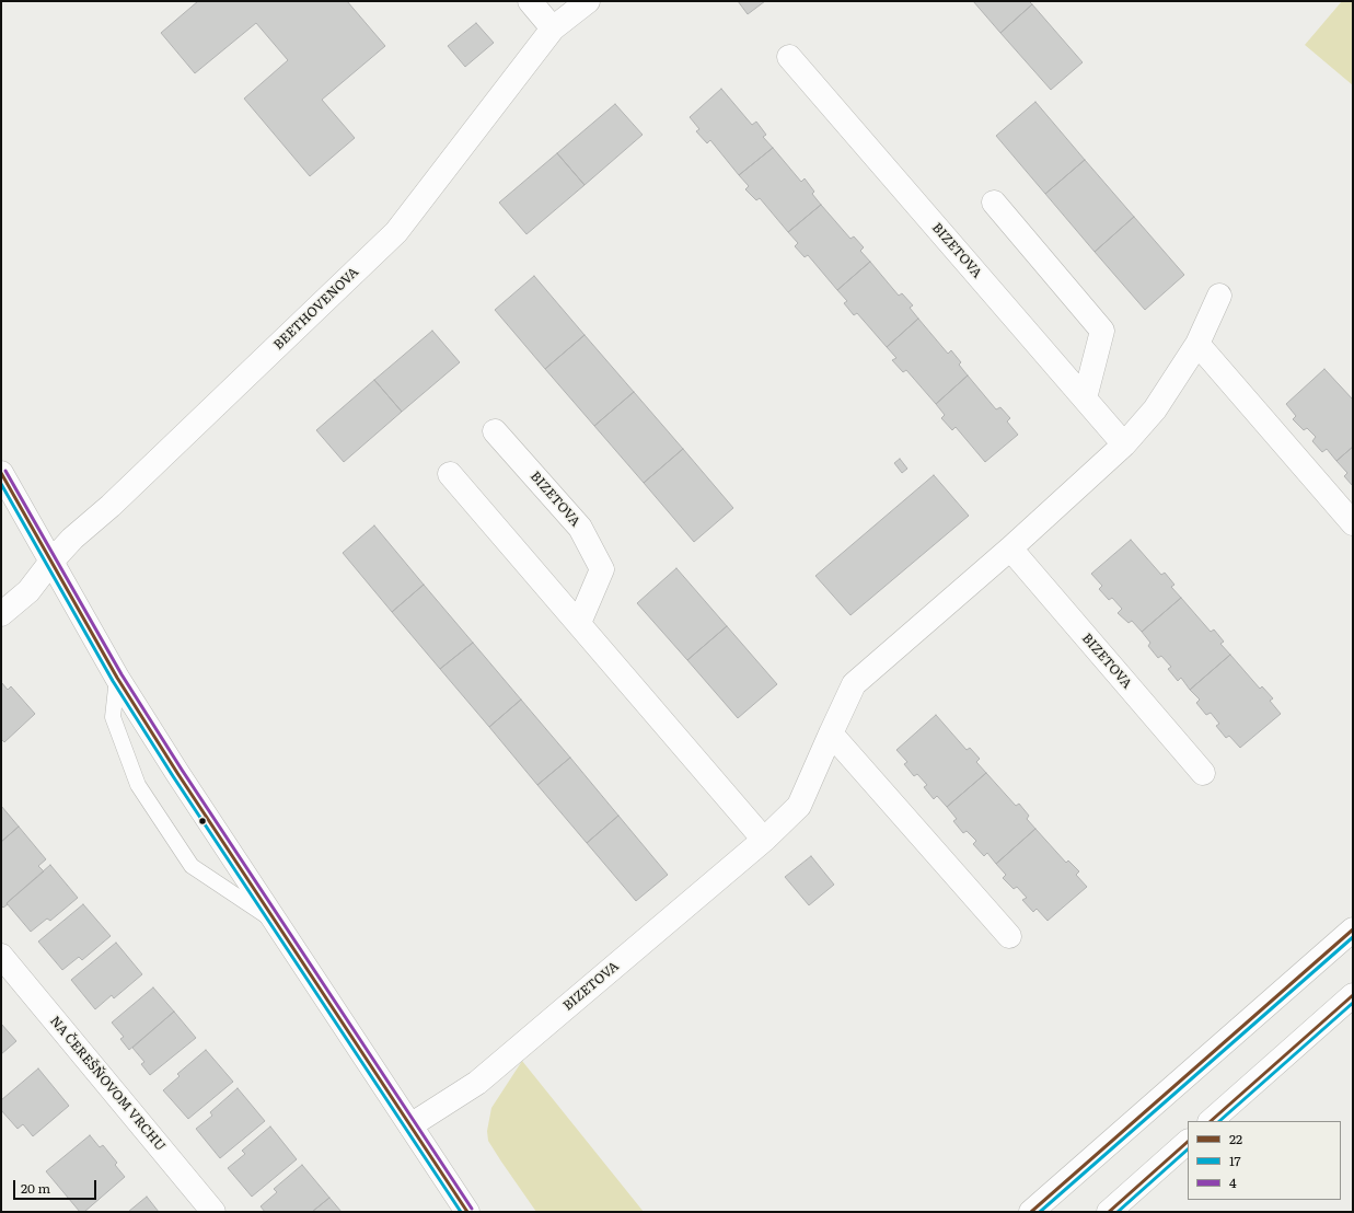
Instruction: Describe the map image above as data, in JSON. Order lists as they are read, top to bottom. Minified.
{"streets":{"street":["BIZETOVA","BEETHOVENOVA","NA ČEREŠŇOVOM VRCHU"]},"lines":["transit line 4","transit line 22","transit line 17"],"legend":["22","17","4"],"scale_bar":"20 m"}
